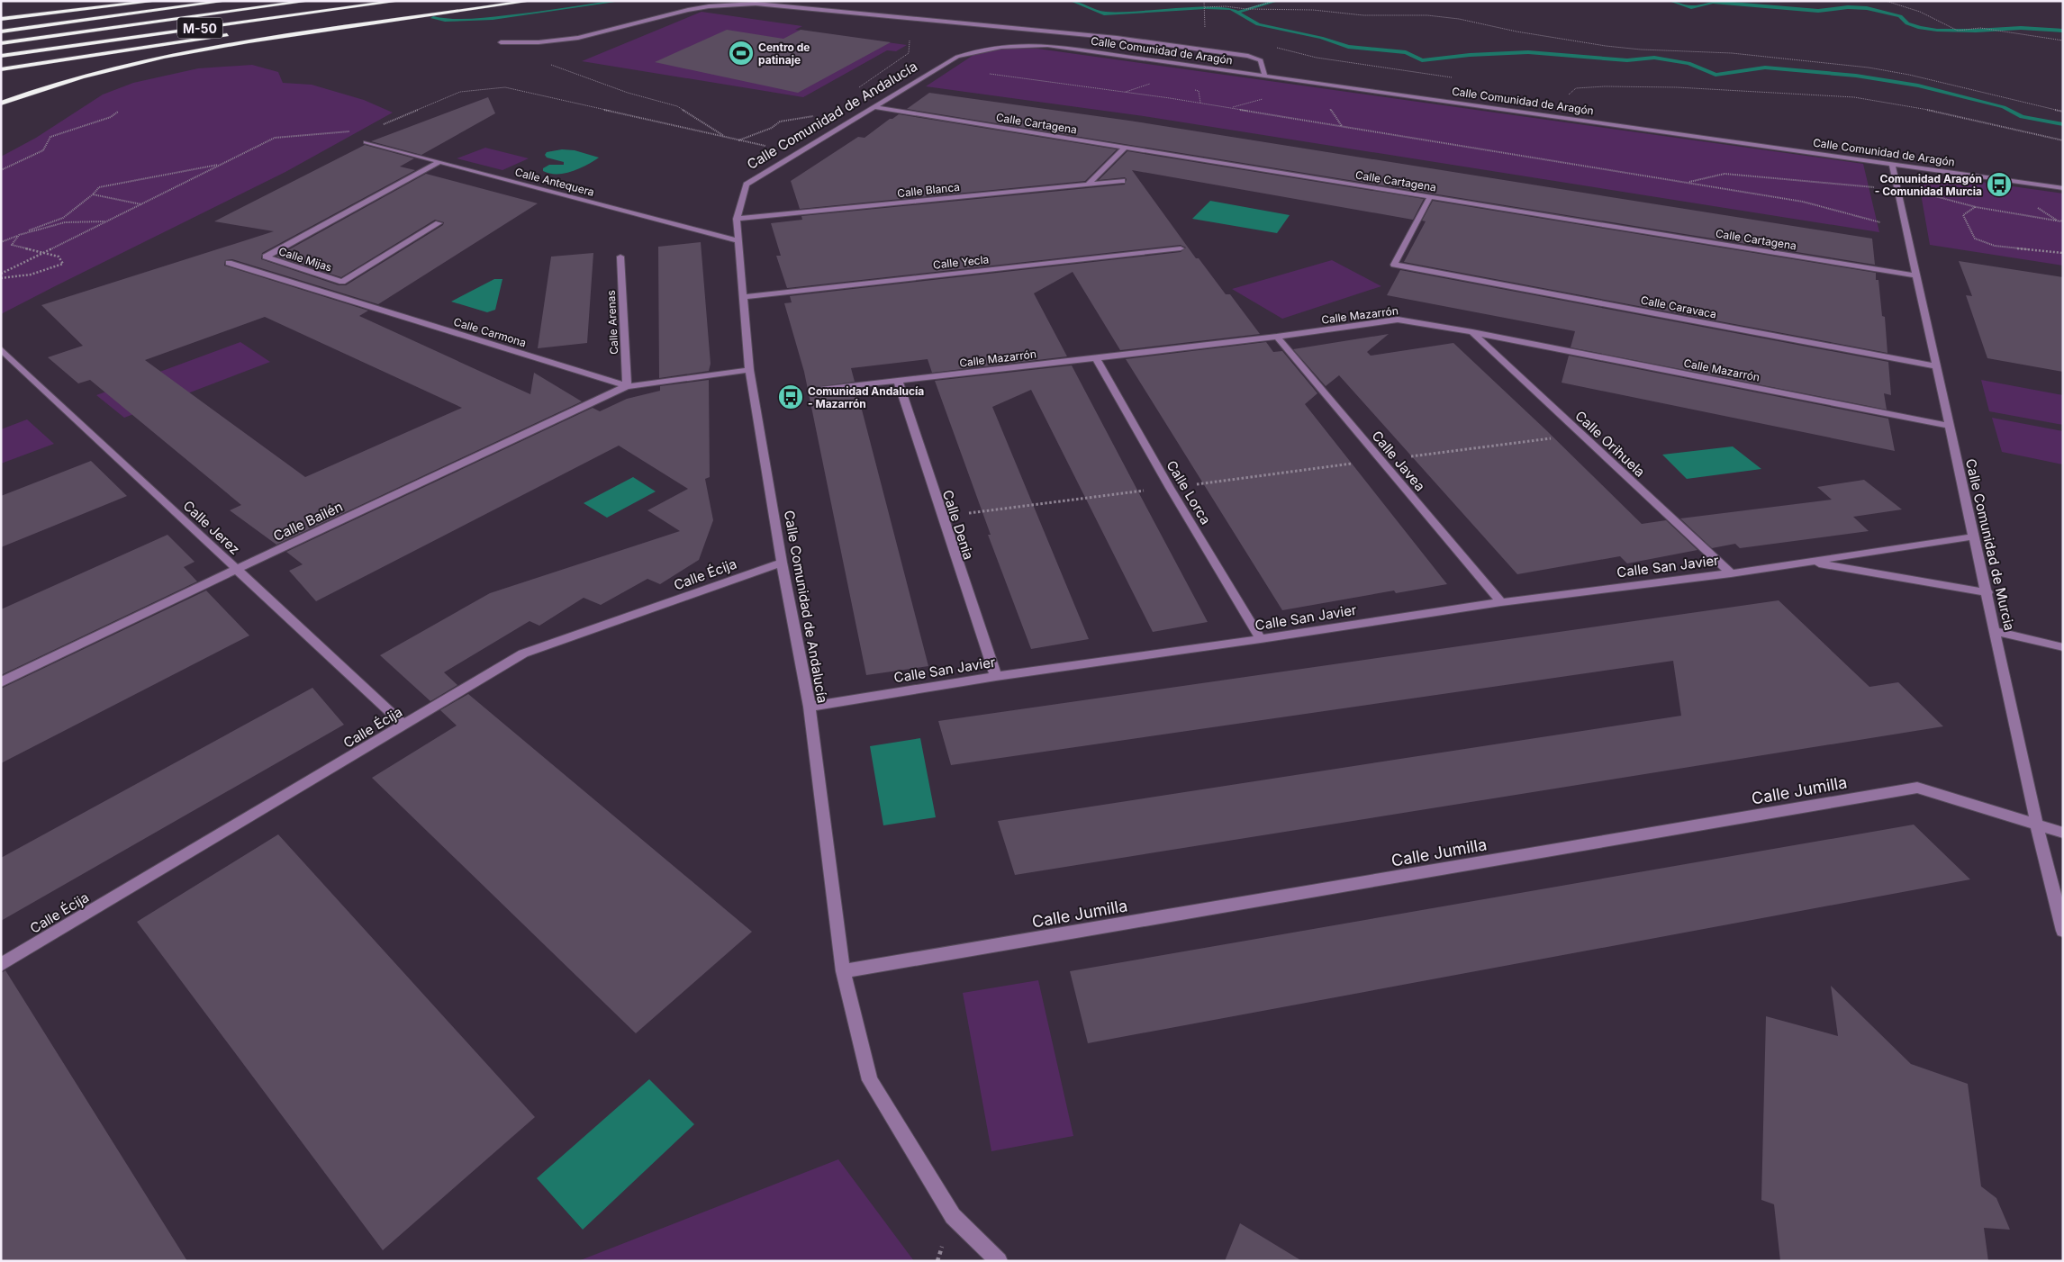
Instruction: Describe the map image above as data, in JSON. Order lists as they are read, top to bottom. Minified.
{"streets":{"highway":["M-50"],"street":["Calle Comunidad de Aragón","Calle Comunidad de Andalucía","Calle Cartagena","Calle Antequera","Calle Blanca","Calle Mijas","Calle Yecla","Calle Caravaca","Calle Mazarrón","Calle Arenas","Calle Carmona","Calle Orihuela","Calle Javea","Calle Lorca","Calle Bailén","Calle Denia","Calle Jerez","Calle Comunidad de Murcia","Calle San Javier","Calle Écija","Calle Jumilla"]},"crossings":[["Calle Comunidad de Aragón","Calle Comunidad de Andalucía"],["Calle Comunidad de Aragón","Calle Comunidad de Murcia"],["Calle Comunidad de Andalucía","Calle Cartagena"],["Calle Comunidad de Andalucía","Calle Antequera"],["Calle Comunidad de Andalucía","Calle Blanca"],["Calle Comunidad de Andalucía","Calle Yecla"],["Calle Comunidad de Andalucía","Calle Carmona"],["Calle Comunidad de Andalucía","Calle San Javier"],["Calle Comunidad de Andalucía","Calle Écija"],["Calle Comunidad de Andalucía","Calle Jumilla"],["Calle Cartagena","Calle Caravaca"],["Calle Cartagena","Calle Comunidad de Murcia"],["Calle Antequera","Calle Mijas"],["Calle Caravaca","Calle Comunidad de Murcia"],["Calle Mazarrón","Calle Orihuela"],["Calle Mazarrón","Calle Javea"],["Calle Mazarrón","Calle Lorca"],["Calle Mazarrón","Calle Denia"],["Calle Mazarrón","Calle Comunidad de Murcia"],["Calle Arenas","Calle Carmona"],["Calle Arenas","Calle Bailén"],["Calle Carmona","Calle Bailén"],["Calle Orihuela","Calle San Javier"],["Calle Javea","Calle San Javier"],["Calle Lorca","Calle San Javier"],["Calle Bailén","Calle Jerez"],["Calle Denia","Calle San Javier"],["Calle Jerez","Calle Écija"],["Calle Comunidad de Murcia","Calle San Javier"],["Calle Comunidad de Murcia","Calle Jumilla"]],"places":{"sports":["Centro de patinaje"],"bus stop":["Comunidad Aragón - Comunidad Murcia","Comunidad Andalucía - Mazarrón"]}}
